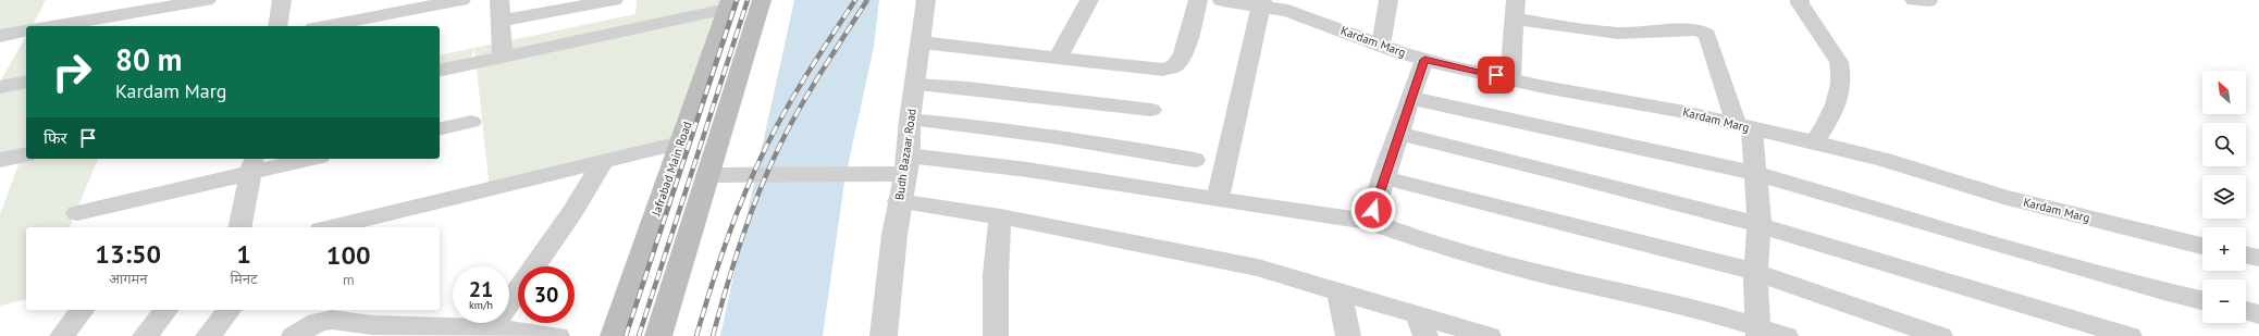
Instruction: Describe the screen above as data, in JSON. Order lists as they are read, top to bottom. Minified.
{"streets":{"main road":["Jafrabad Main Road"],"street":["Kardam Marg","Budh Bazaar Road"]},"north":"top left","page":{"turn":["80 m","Kardam Marg"],"map_buttons":["+","−"],"then":"फिर","eta":["13:50","आगमन","1","मिनट","100","m"],"speed":"21 km/h","limit":"30"}}
